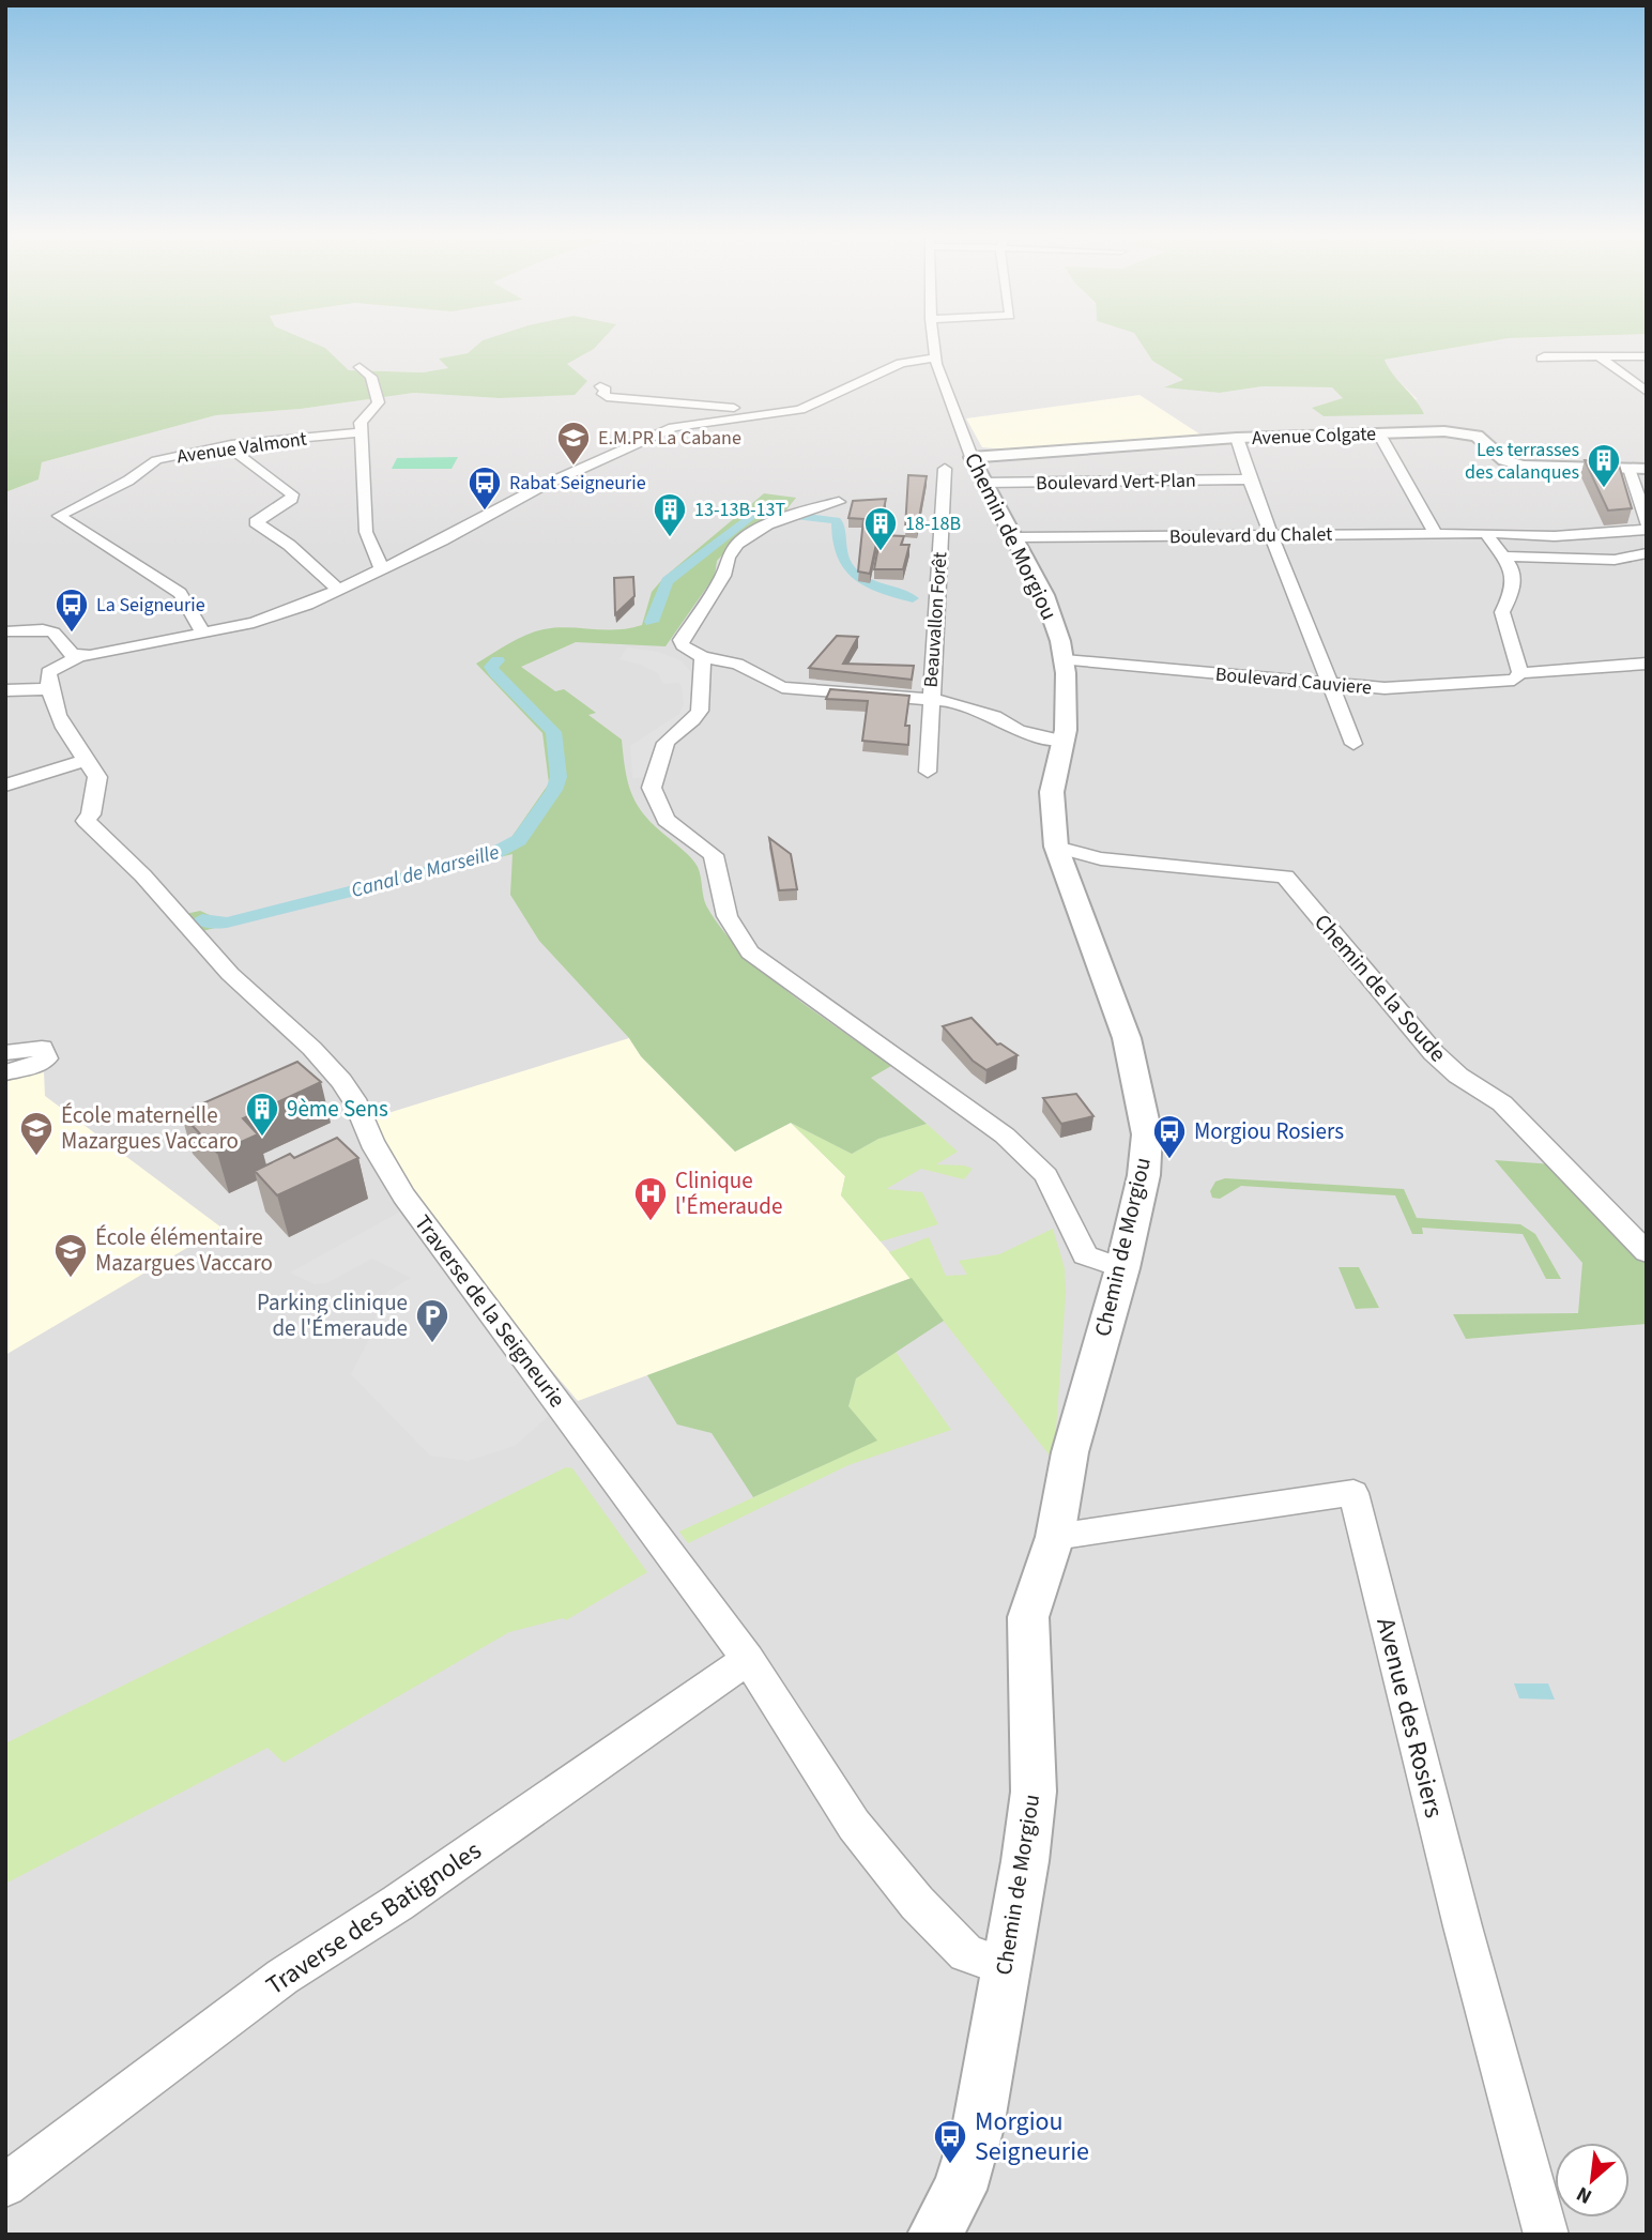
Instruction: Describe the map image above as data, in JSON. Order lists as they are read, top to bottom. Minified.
{"streets":{"street":["Avenue Colgate","Avenue Valmont","Boulevard Vert-Plan","Boulevard du Chalet","Chemin de Morgiou","Beauvallon Forêt","Boulevard Cauviere","Chemin de la Soude","Traverse de la Seigneurie","Avenue des Rosiers","Traverse des Batignoles"]},"crossings":[["Avenue Colgate","Chemin de Morgiou"],["Boulevard Vert-Plan","Chemin de Morgiou"],["Boulevard du Chalet","Chemin de Morgiou"],["Chemin de Morgiou","Boulevard Cauviere"],["Chemin de Morgiou","Chemin de la Soude"],["Chemin de Morgiou","Traverse de la Seigneurie"],["Chemin de Morgiou","Avenue des Rosiers"],["Traverse de la Seigneurie","Traverse des Batignoles"]],"water":["Canal de Marseille"],"places":{"school or university":["E.M.PR La Cabane","École maternelle Mazargues Vaccaro","École élémentaire Mazargues Vaccaro"],"building":["Les terrasses des calanques","13-13B-13T","18-18B","9ème Sens"],"bus stop":["Rabat Seigneurie","La Seigneurie","Morgiou Rosiers","Morgiou Seigneurie"],"hospital":["Clinique l'Émeraude"],"parking":["Parking clinique de l'Émeraude"]},"north":"bottom left"}
